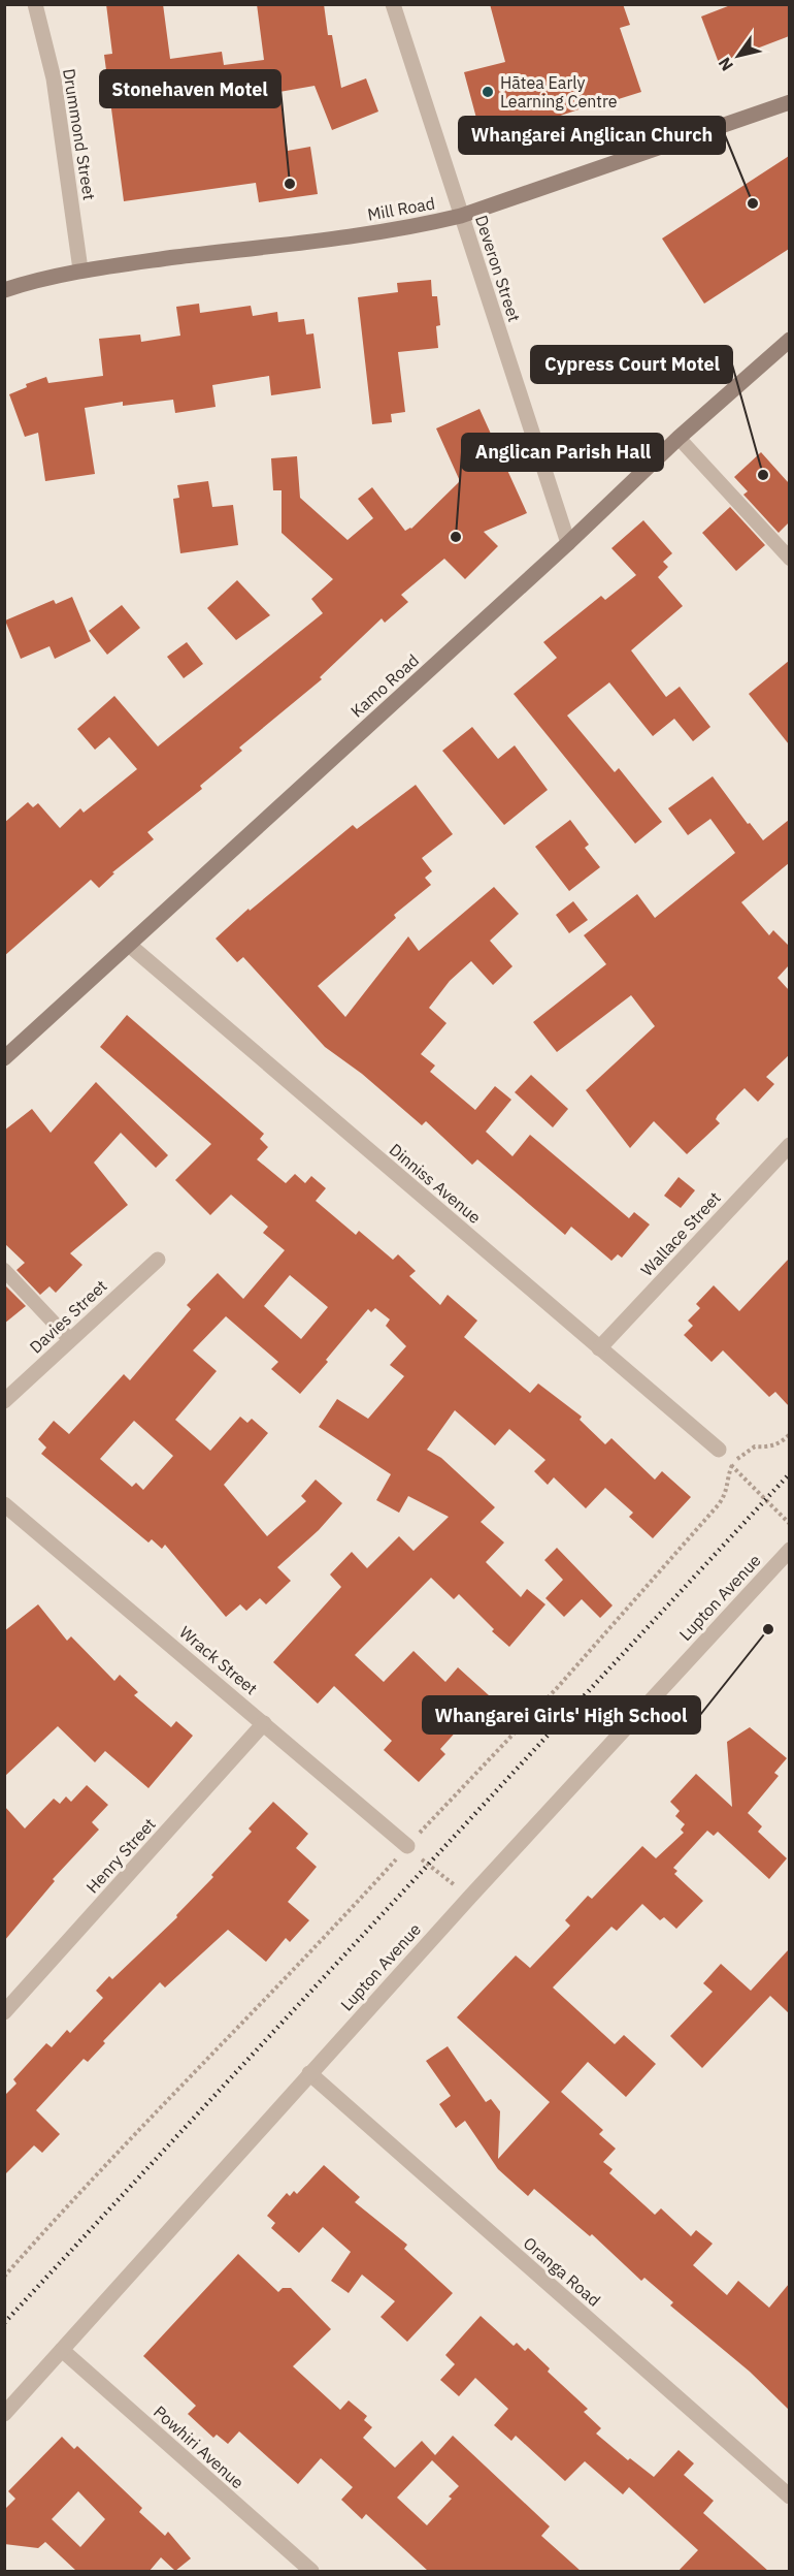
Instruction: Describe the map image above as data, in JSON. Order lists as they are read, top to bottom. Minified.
{"streets":{"main road":["Mill Road","Kamo Road"],"street":["Drummond Street","Deveron Street","Dinniss Avenue","Wallace Street","Davies Street","Lupton Avenue","Wrack Street","Henry Street","Oranga Road","Powhiri Avenue"]},"crossings":[["Drummond Street","Mill Road"],["Mill Road","Deveron Street"],["Deveron Street","Kamo Road"],["Kamo Road","Dinniss Avenue"],["Dinniss Avenue","Wallace Street"],["Lupton Avenue","Oranga Road"],["Lupton Avenue","Powhiri Avenue"],["Wrack Street","Henry Street"]],"places":["Hātea Early Learning Centre","Stonehaven Motel","Whangarei Anglican Church","Cypress Court Motel","Anglican Parish Hall","Whangarei Girls' High School"],"north":"bottom left"}
